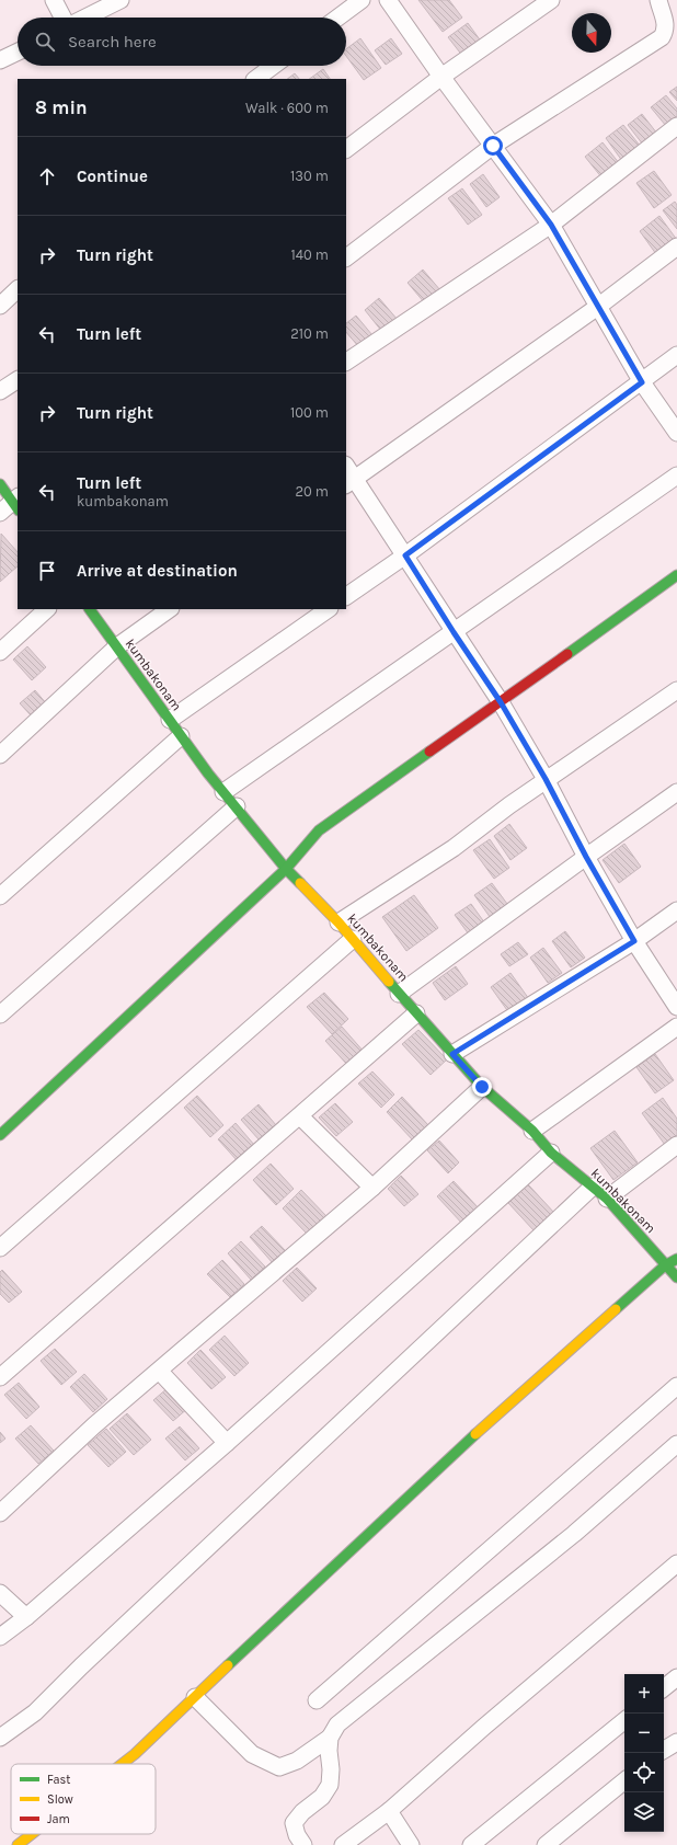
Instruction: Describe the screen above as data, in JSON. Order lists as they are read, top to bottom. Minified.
{"streets":{"street":["kumbakonam"]},"legend":["Fast","Slow","Jam"],"north":"bottom","page":{"search":"Search here","heading":["8 min","Walk · 600 m"],"list":[["Continue","130 m"],["Turn right","140 m"],["Turn left","210 m"],["Turn right","100 m"],["Turn left","kumbakonam","20 m"],"Arrive at destination"],"map_buttons":["+","−"]}}
